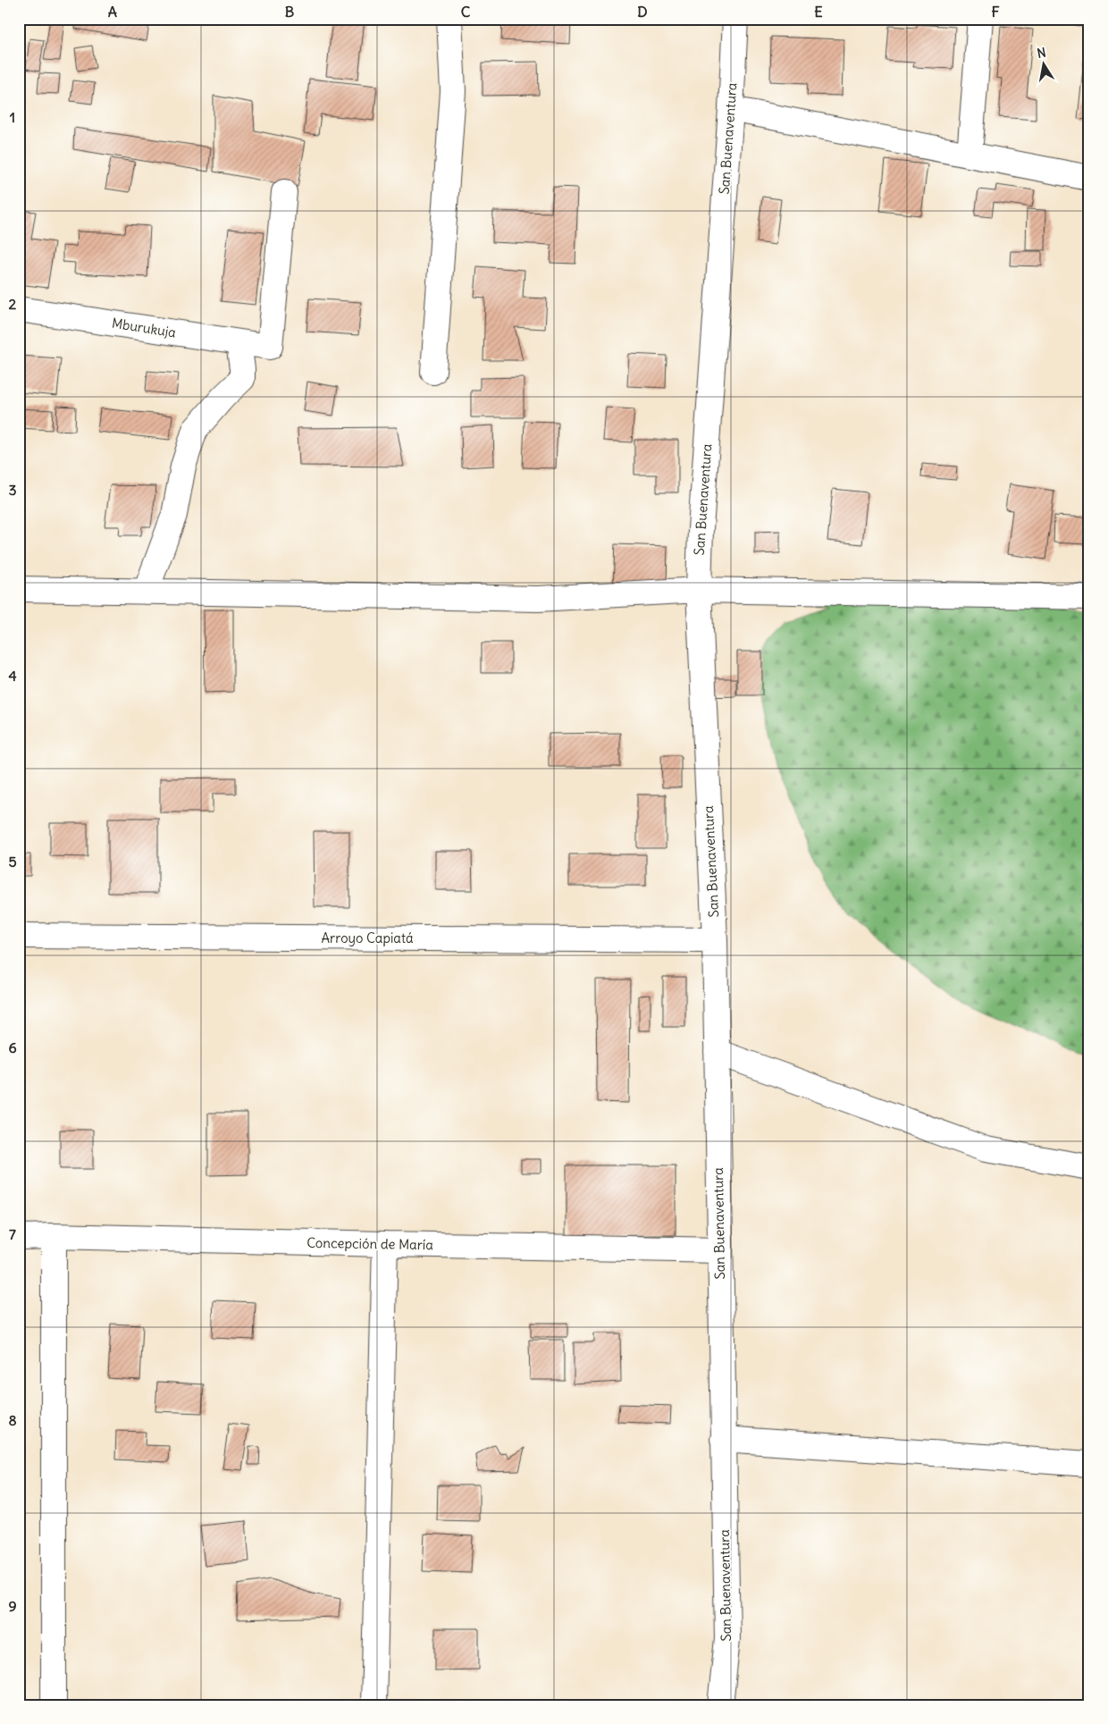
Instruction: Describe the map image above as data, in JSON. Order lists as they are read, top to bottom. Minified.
{"streets":{"street":["San Buenaventura","Mburukuja","Arroyo Capiatá","Concepción de María"]},"crossings":[["San Buenaventura","Arroyo Capiatá"],["San Buenaventura","Concepción de María"]],"north":"top","grid":{"columns":["A","B","C","D","E","F"],"rows":["1","2","3","4","5","6","7","8","9"]}}
